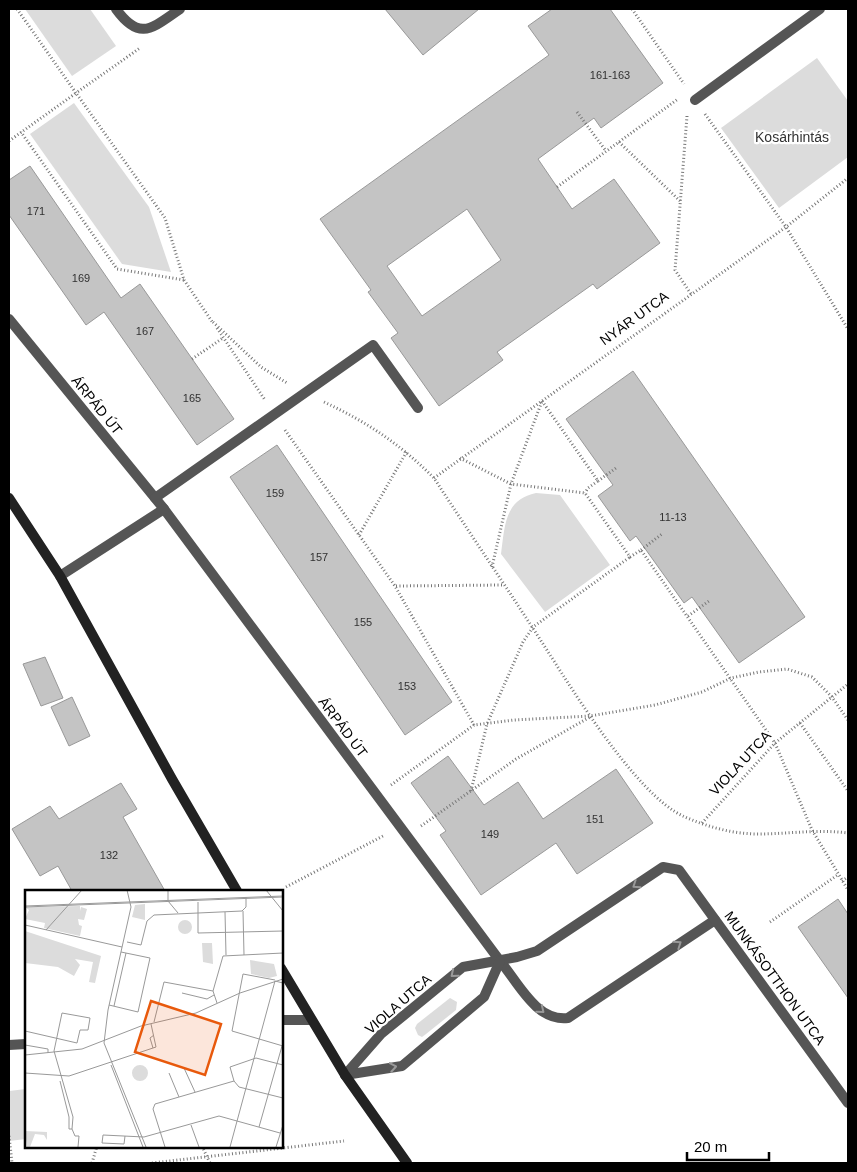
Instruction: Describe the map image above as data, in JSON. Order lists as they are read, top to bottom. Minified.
{"streets":{"street":["ÁRPÁD ÚT","VIOLA UTCA","MUNKÁSOTTHON UTCA"],"path":["NYÁR UTCA"]},"crossings":[["ÁRPÁD ÚT","VIOLA UTCA"],["VIOLA UTCA","MUNKÁSOTTHON UTCA"]],"one_way":["VIOLA UTCA"],"parks":["Kosárhintás"],"house_numbers":["161-163","171","169","167","165","159","11-13","157","155","153","151","149","132"],"scale_bar":"20 m"}
